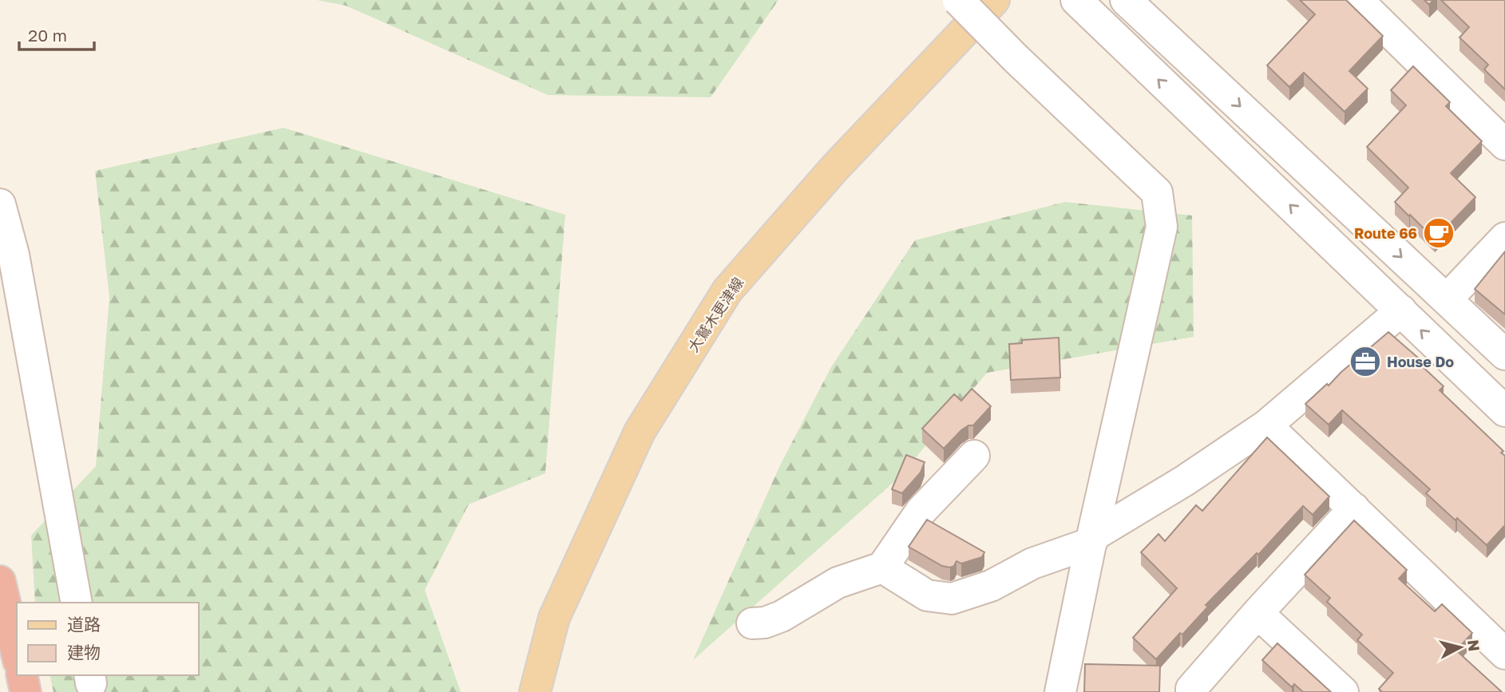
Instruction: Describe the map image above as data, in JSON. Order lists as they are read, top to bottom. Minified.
{"streets":{"main road":["大鷲木更津線"]},"places":{"cafe":["Route 66"],"office":["House Do"]},"legend":["道路","建物"],"scale_bar":"20 m","north":"right"}
